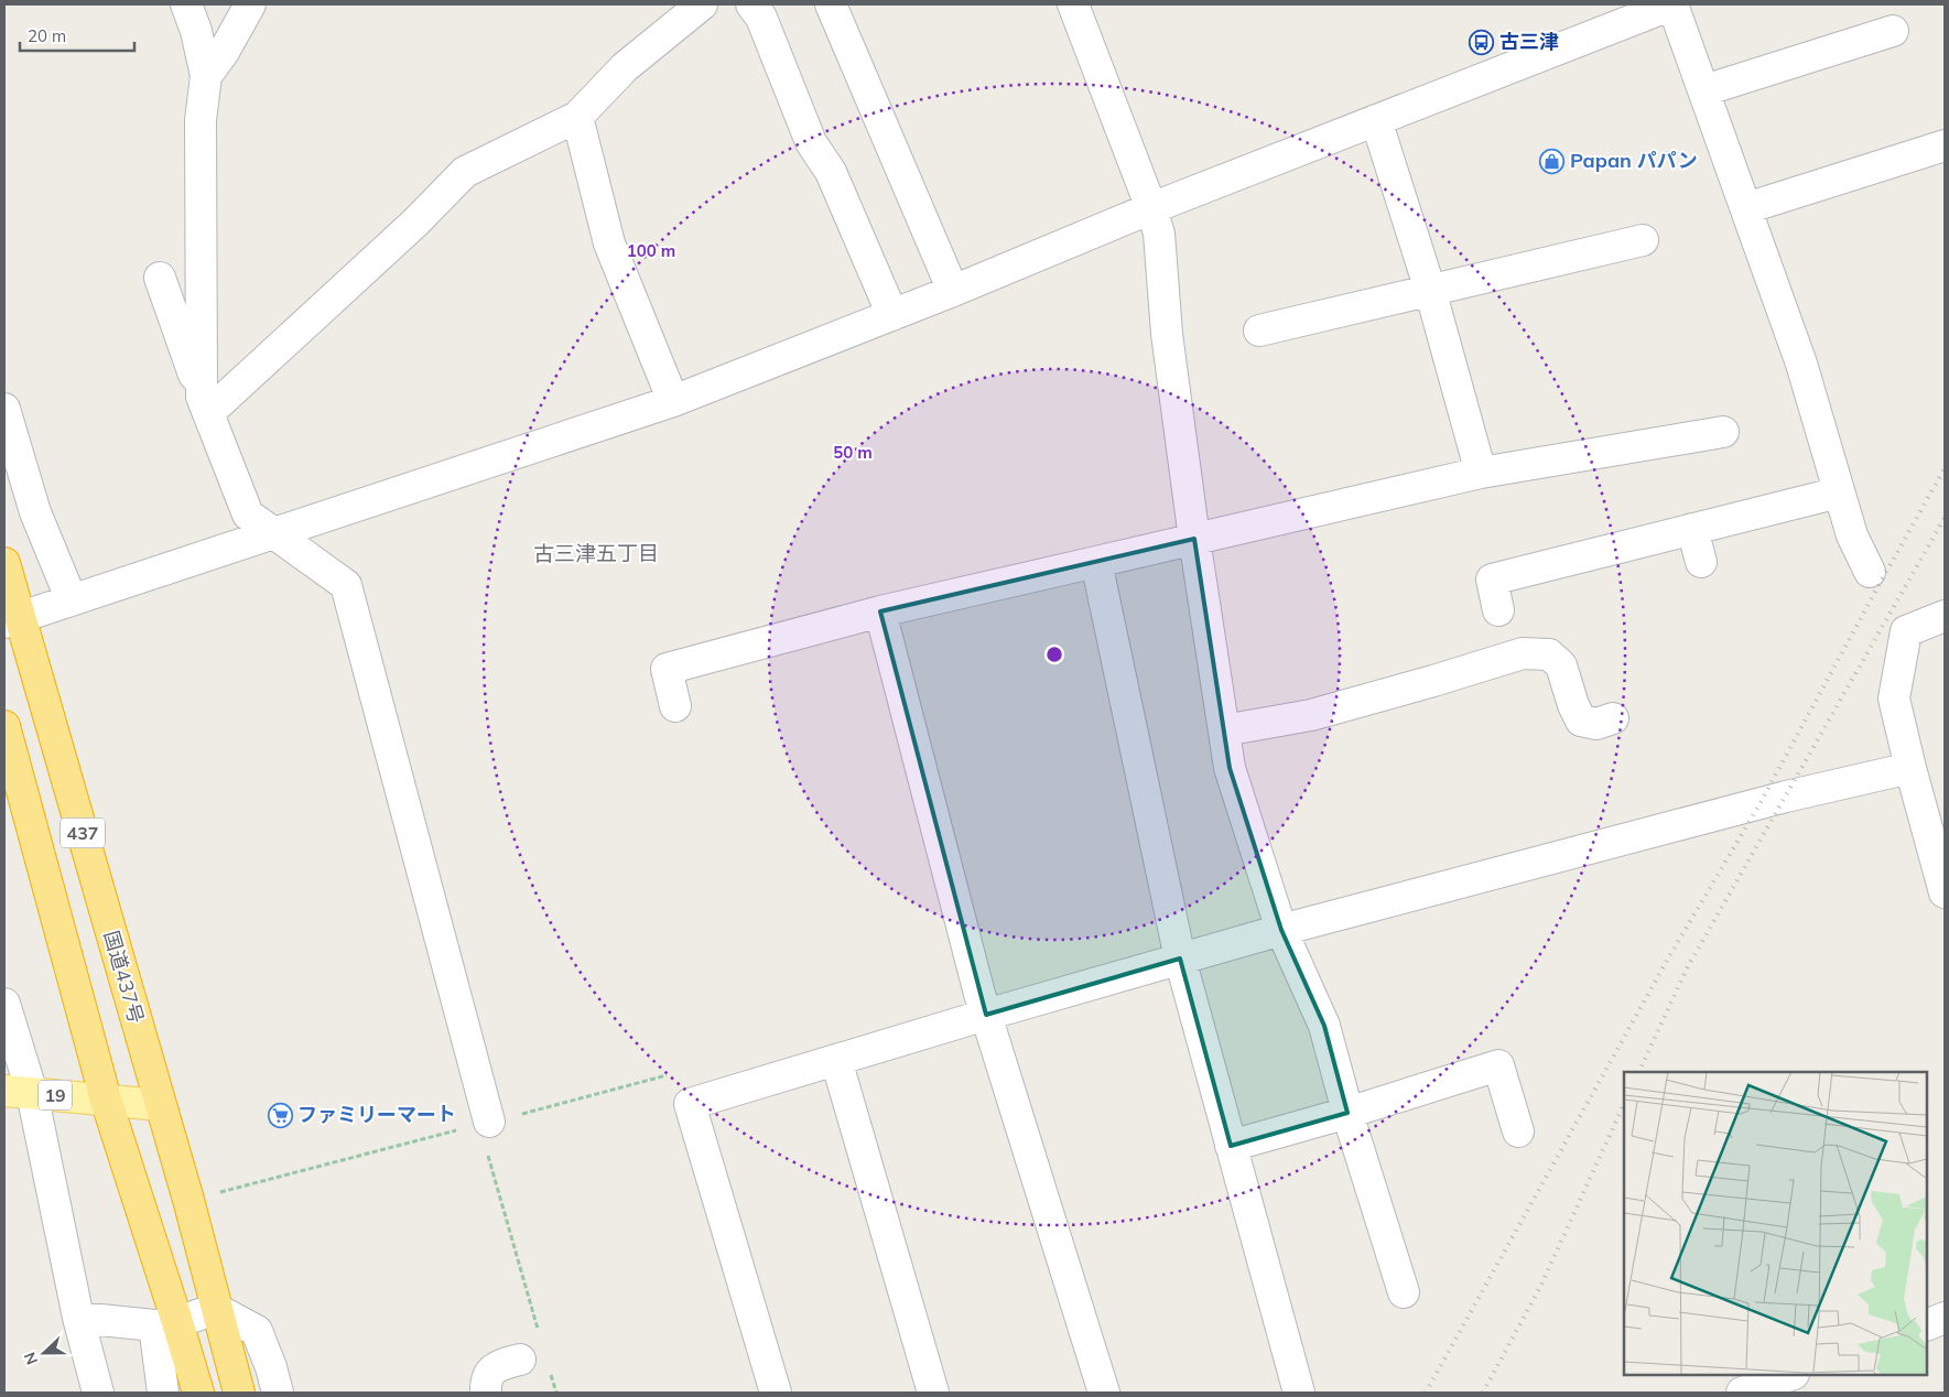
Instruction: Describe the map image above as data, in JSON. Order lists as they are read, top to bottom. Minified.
{"streets":{"highway":["437","国道437号"],"main road":["19"]},"crossings":[["437","19"],["国道437号","19"]],"districts":["古三津五丁目"],"places":{"bus stop":["古三津"],"shop":["Papan パパン"],"supermarket":["ファミリーマート"]},"scale_bar":"20 m","north":"left","rings":["100 m","50 m"]}
